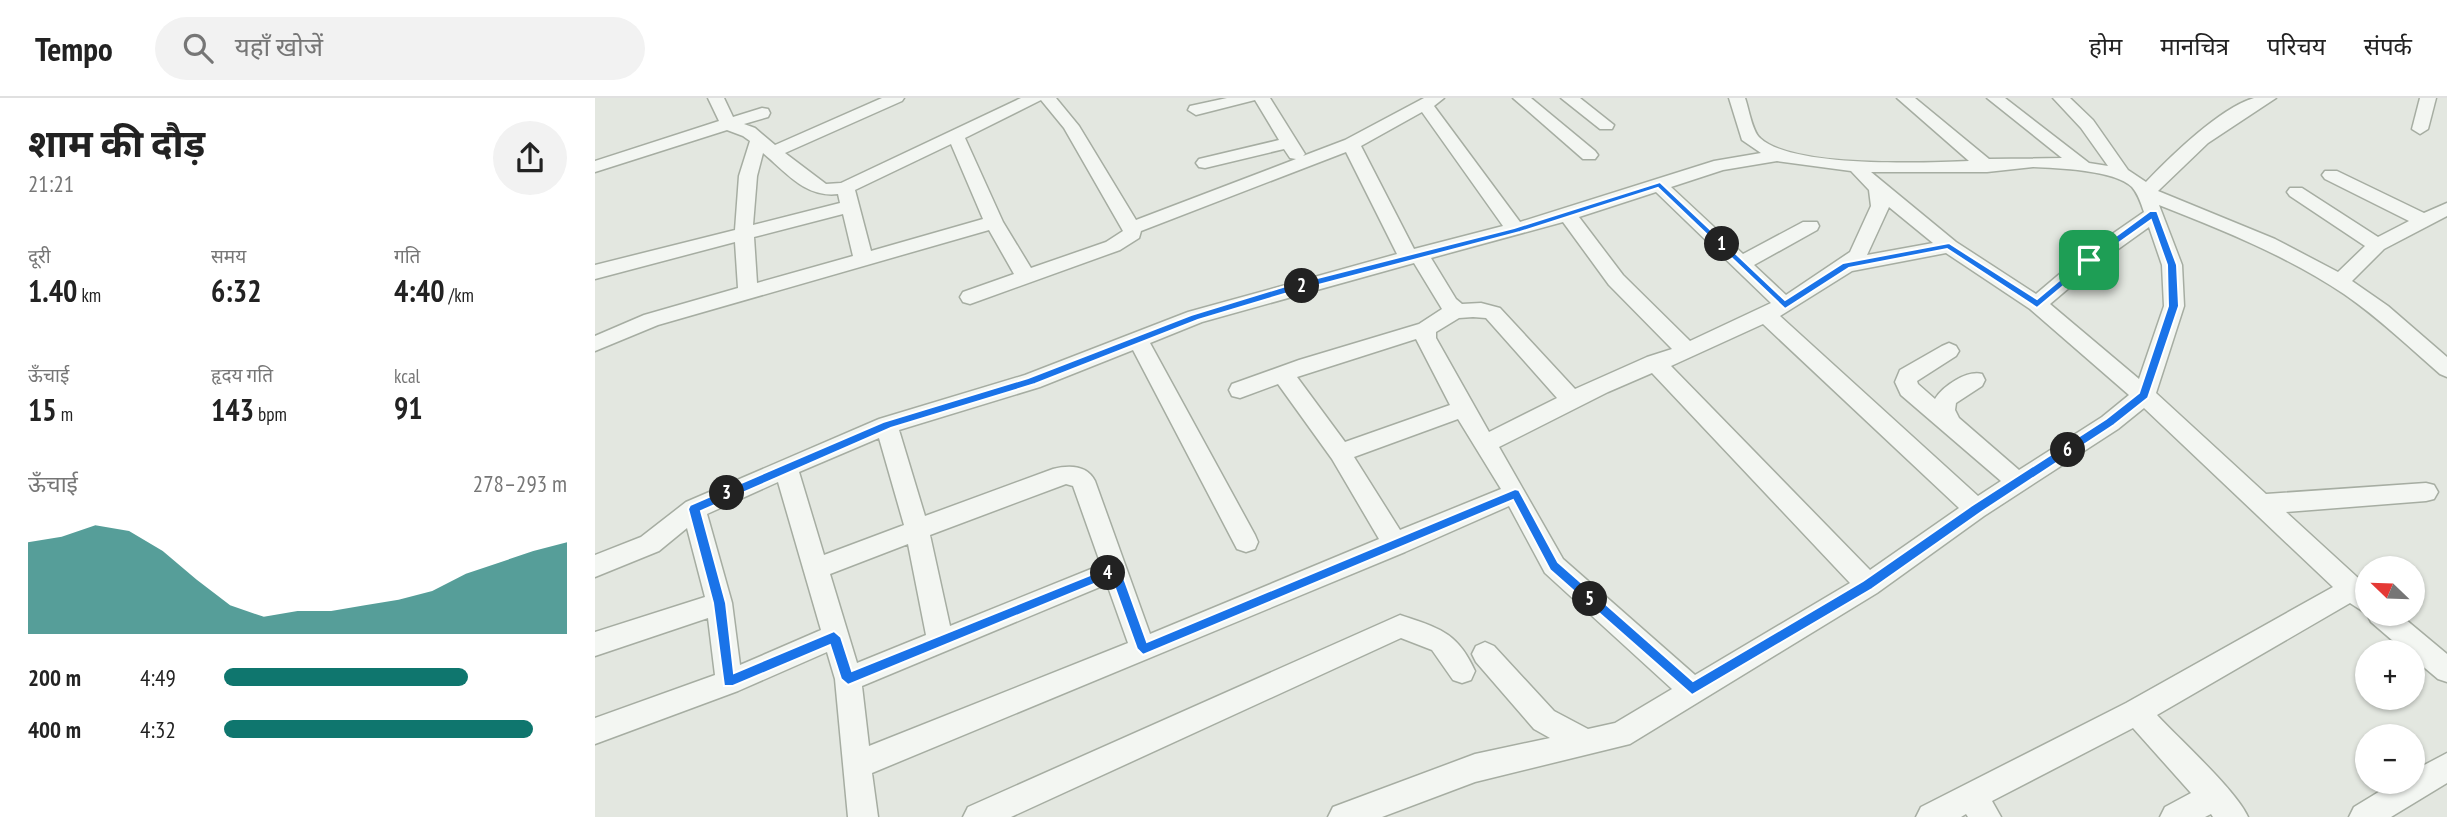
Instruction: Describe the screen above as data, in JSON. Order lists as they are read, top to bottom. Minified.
{"north":"top left","page":{"header":"Tempo","search":"यहाँ खोजें","nav":["होम","मानचित्र","परिचय","संपर्क"],"heading":["शाम की दौड़","21:21"],"stats":[["दूरी","1.40 km"],["समय","6:32"],["गति","4:40 /km"],["ऊँचाई","15 m"],["हृदय गति","143 bpm"],["kcal","91"]],"pins":["1","2","6","3","4","5"],"chart":["ऊँचाई","278–293 m"],"map_buttons":["+","−"],"list":[{"name":"200 m","note":"4:49"},{"name":"400 m","note":"4:32"}]}}
